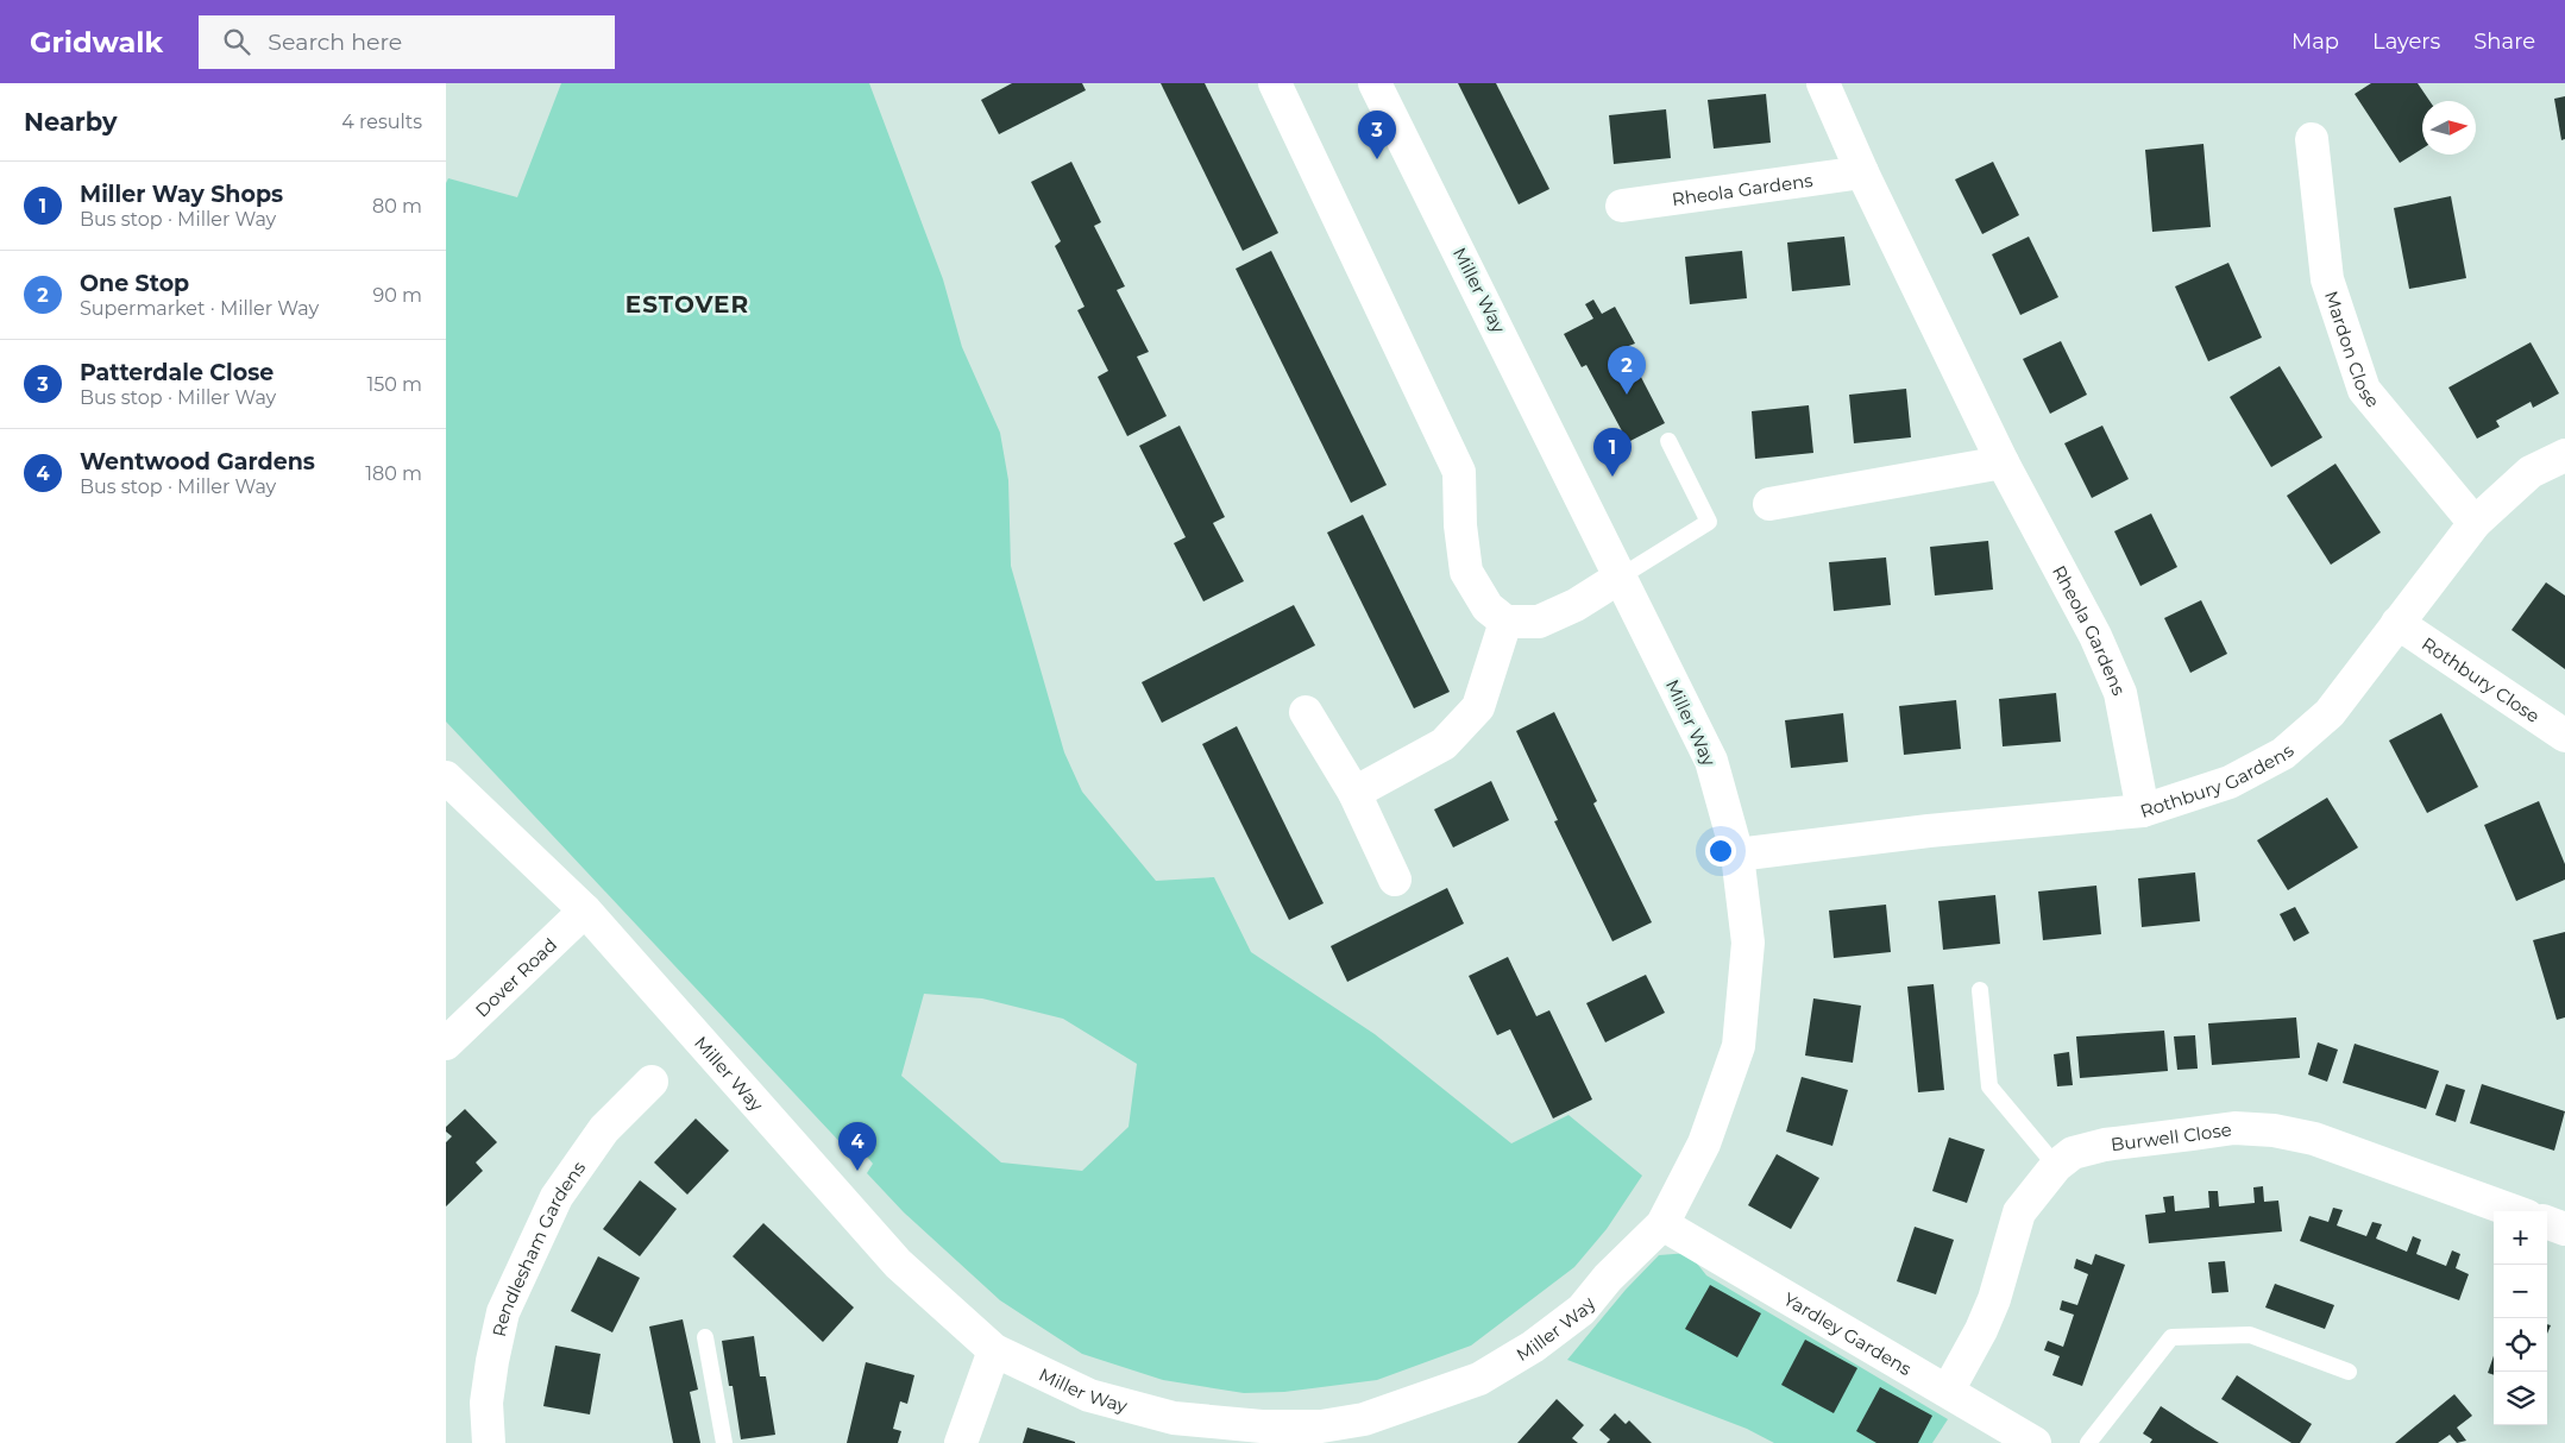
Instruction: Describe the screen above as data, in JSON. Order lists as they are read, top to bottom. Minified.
{"streets":{"street":["Rheola Gardens","Miller Way","Mardon Close","Rothbury Close","Rothbury Gardens","Dover Road","Burwell Close","Rendlesham Gardens","Yardley Gardens"]},"crossings":[["Rheola Gardens","Rothbury Gardens"],["Miller Way","Rothbury Gardens"],["Miller Way","Dover Road"],["Miller Way","Yardley Gardens"],["Mardon Close","Rothbury Gardens"],["Rothbury Close","Rothbury Gardens"],["Burwell Close","Yardley Gardens"]],"districts":["ESTOVER"],"north":"right","page":{"header":"Gridwalk","search":"Search here","nav":["Map","Layers","Share"],"heading":["Nearby","4 results"],"pins":["3","2","1","4"],"list":[{"mark":"1","name":"Miller Way Shops","note":"Bus stop · Miller Way","value":"80 m"},{"mark":"2","name":"One Stop","note":"Supermarket · Miller Way","value":"90 m"},{"mark":"3","name":"Patterdale Close","note":"Bus stop · Miller Way","value":"150 m"},{"mark":"4","name":"Wentwood Gardens","note":"Bus stop · Miller Way","value":"180 m"}],"map_buttons":["+","−"]}}
